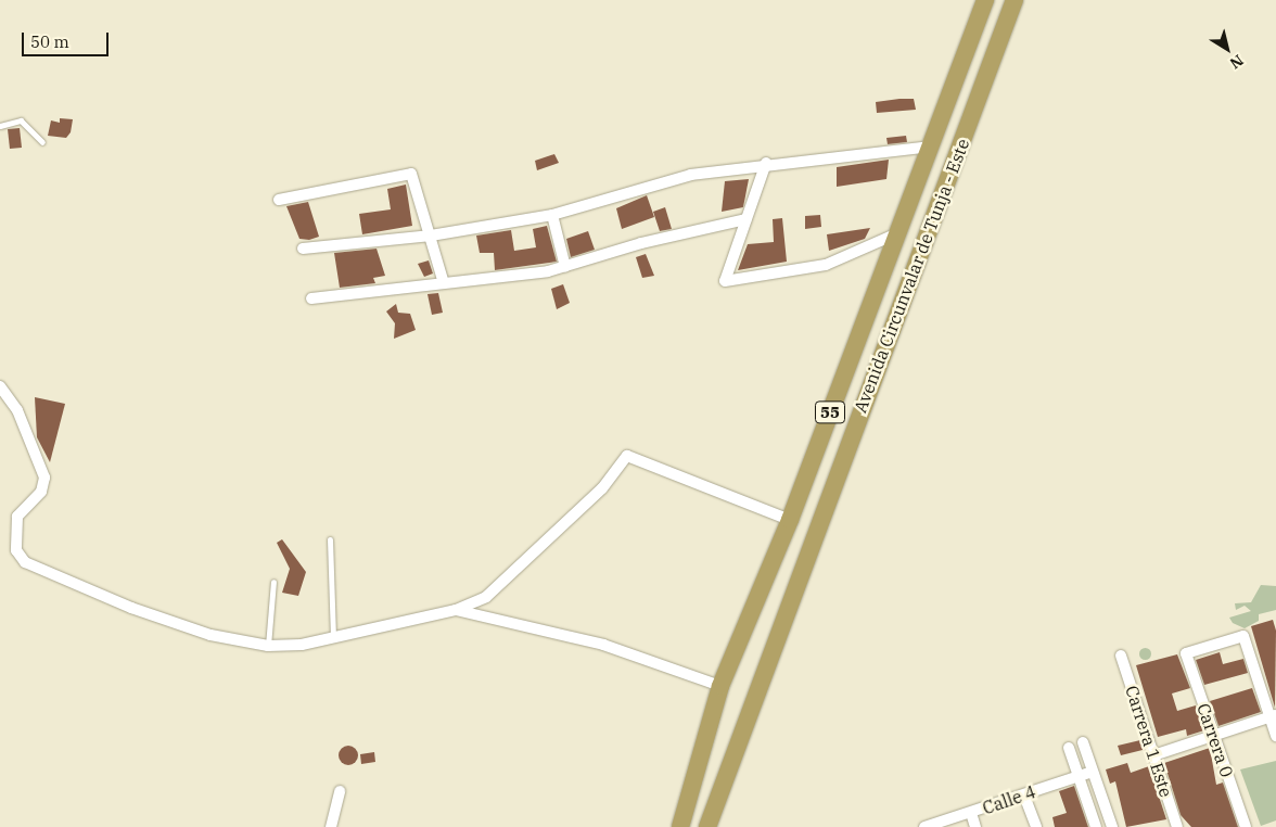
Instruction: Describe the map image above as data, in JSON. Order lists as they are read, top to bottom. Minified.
{"streets":{"highway":["Avenida Circunvalar de Tunja - Este","55"],"street":["Carrera 0","Carrera 1 Este","Calle 4"]},"scale_bar":"50 m","north":"bottom right"}
